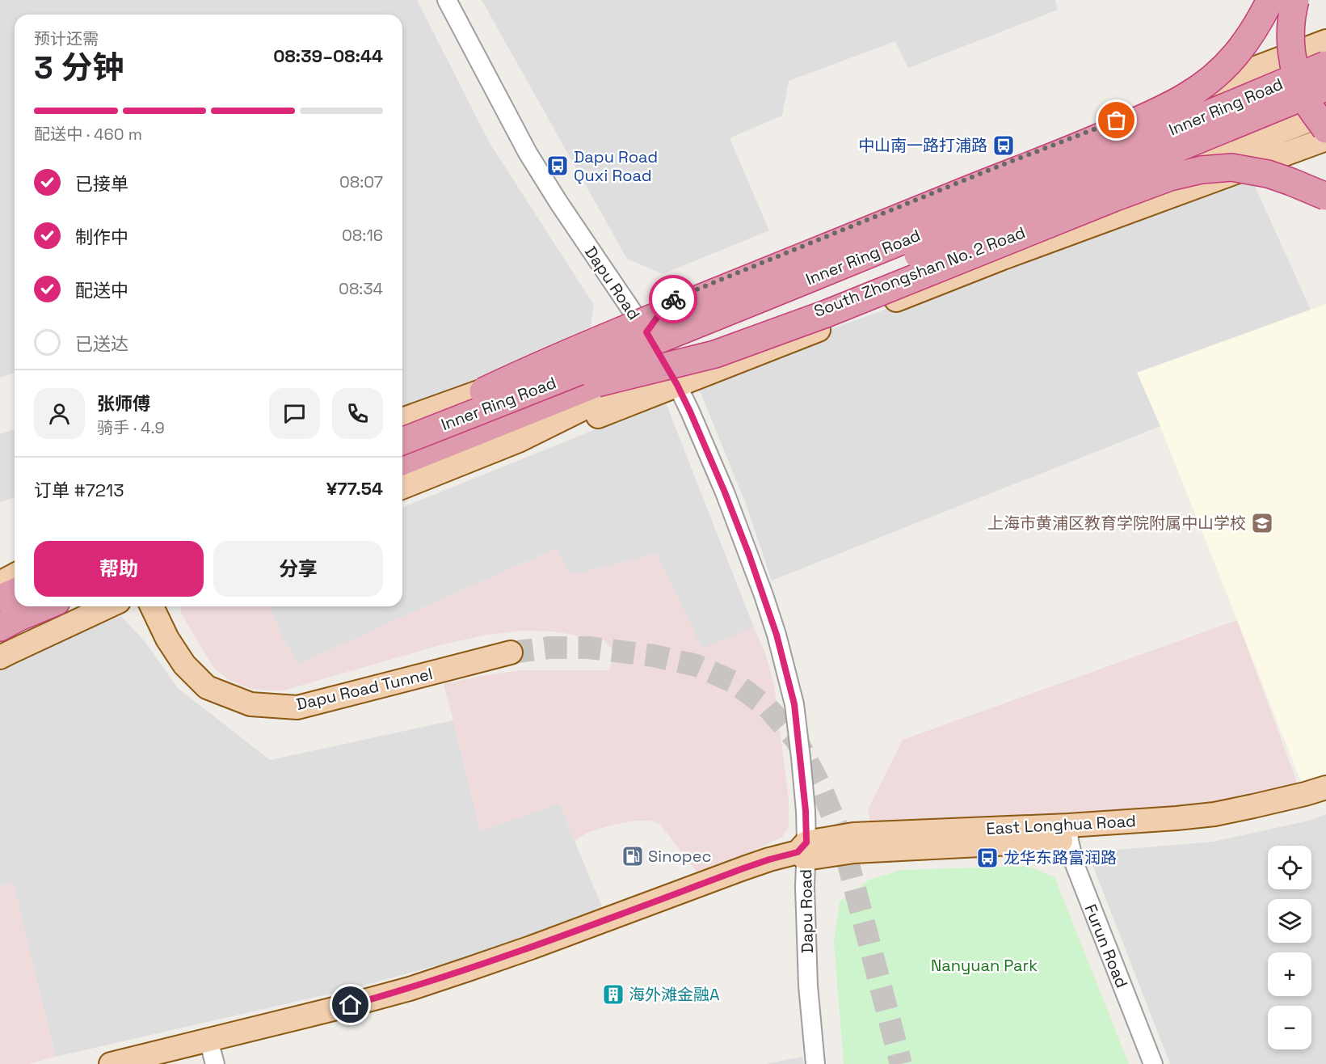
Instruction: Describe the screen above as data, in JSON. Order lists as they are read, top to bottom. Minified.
{"streets":{"highway":["Inner Ring Road"],"main road":["South Zhongshan No. 2 Road","Dapu Road Tunnel","East Longhua Road"],"street":["Dapu Road","Furun Road"]},"crossings":[["South Zhongshan No. 2 Road","Dapu Road"],["Dapu Road","East Longhua Road"],["East Longhua Road","Furun Road"]],"parks":["Nanyuan Park"],"places":{"bus stop":["中山南一路打浦路","Dapu Road Quxi Road","龙华东路富润路"],"school or university":["上海市黄浦区教育学院附属中山学校"],"fuel station":["Sinopec"],"building":["海外滩金融A"]},"page":{"heading":["3 分钟","预计还需","08:39–08:44"],"panel":["张师傅","骑手 · 4.9","订单 #7213","¥77.54"],"bar":"配送中 · 460 m","list":[["已接单","08:07"],["制作中","08:16"],["配送中","08:34"],"已送达"],"buttons":["帮助","分享"],"map_buttons":["+","−"]}}
